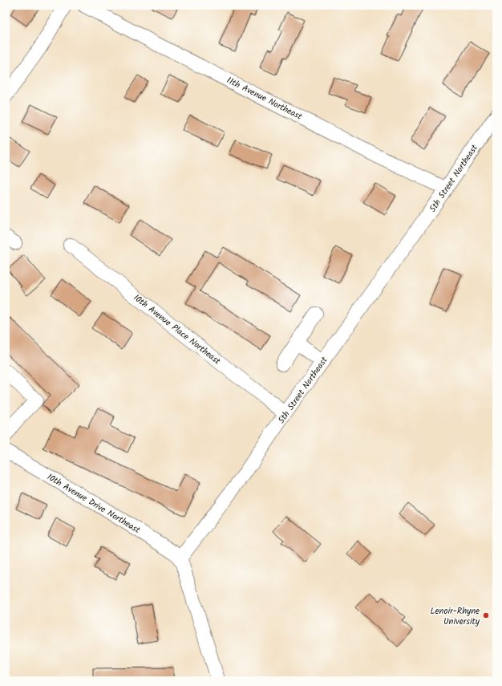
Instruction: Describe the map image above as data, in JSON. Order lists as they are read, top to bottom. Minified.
{"streets":{"street":["11th Avenue Northeast","5th Street Northeast","10th Avenue Place Northeast","10th Avenue Drive Northeast"]},"crossings":[["11th Avenue Northeast","5th Street Northeast"],["5th Street Northeast","10th Avenue Place Northeast"],["5th Street Northeast","10th Avenue Drive Northeast"]],"places":["Lenoir-Rhyne University"]}
